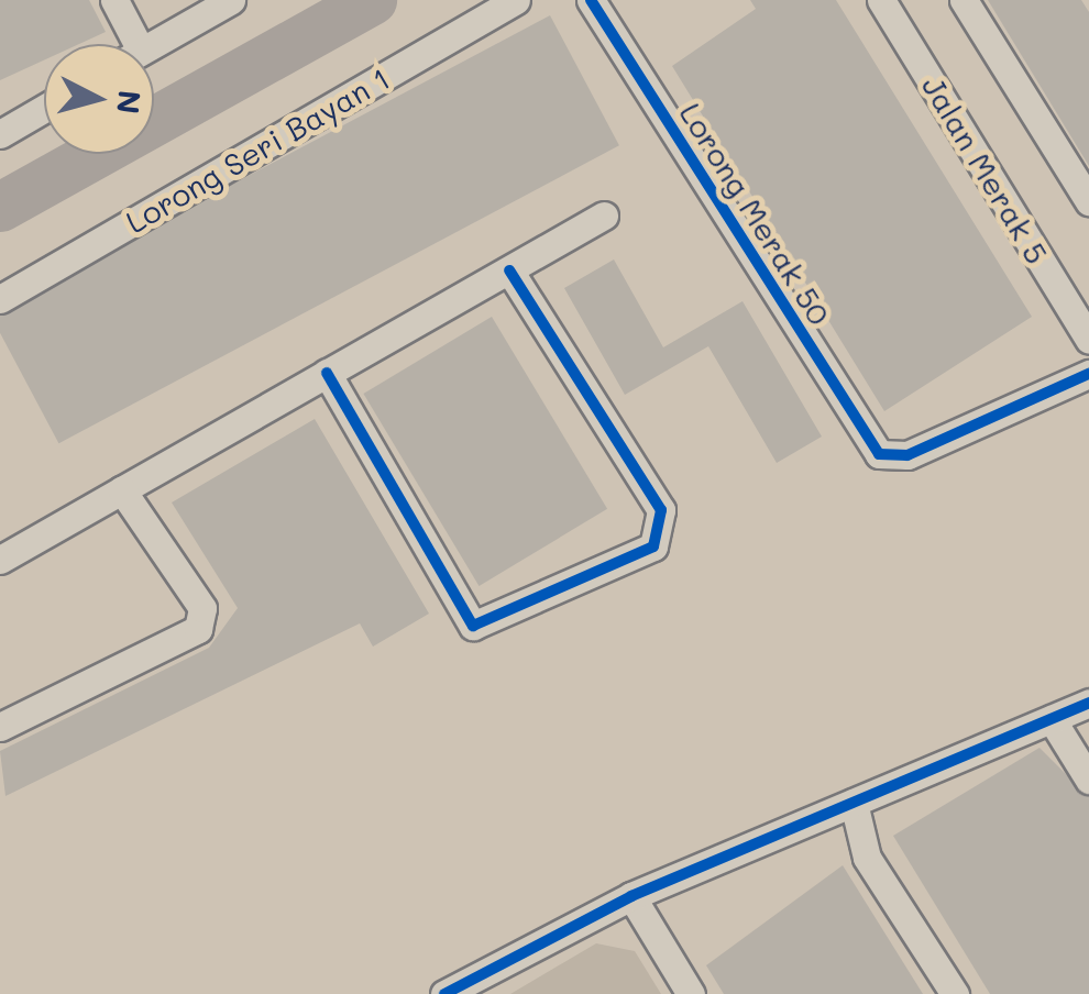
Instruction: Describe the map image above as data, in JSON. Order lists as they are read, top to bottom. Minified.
{"streets":{"street":["Lorong Seri Bayan 1","Jalan Merak 5","Lorong Merak 50"]},"north":"right"}
